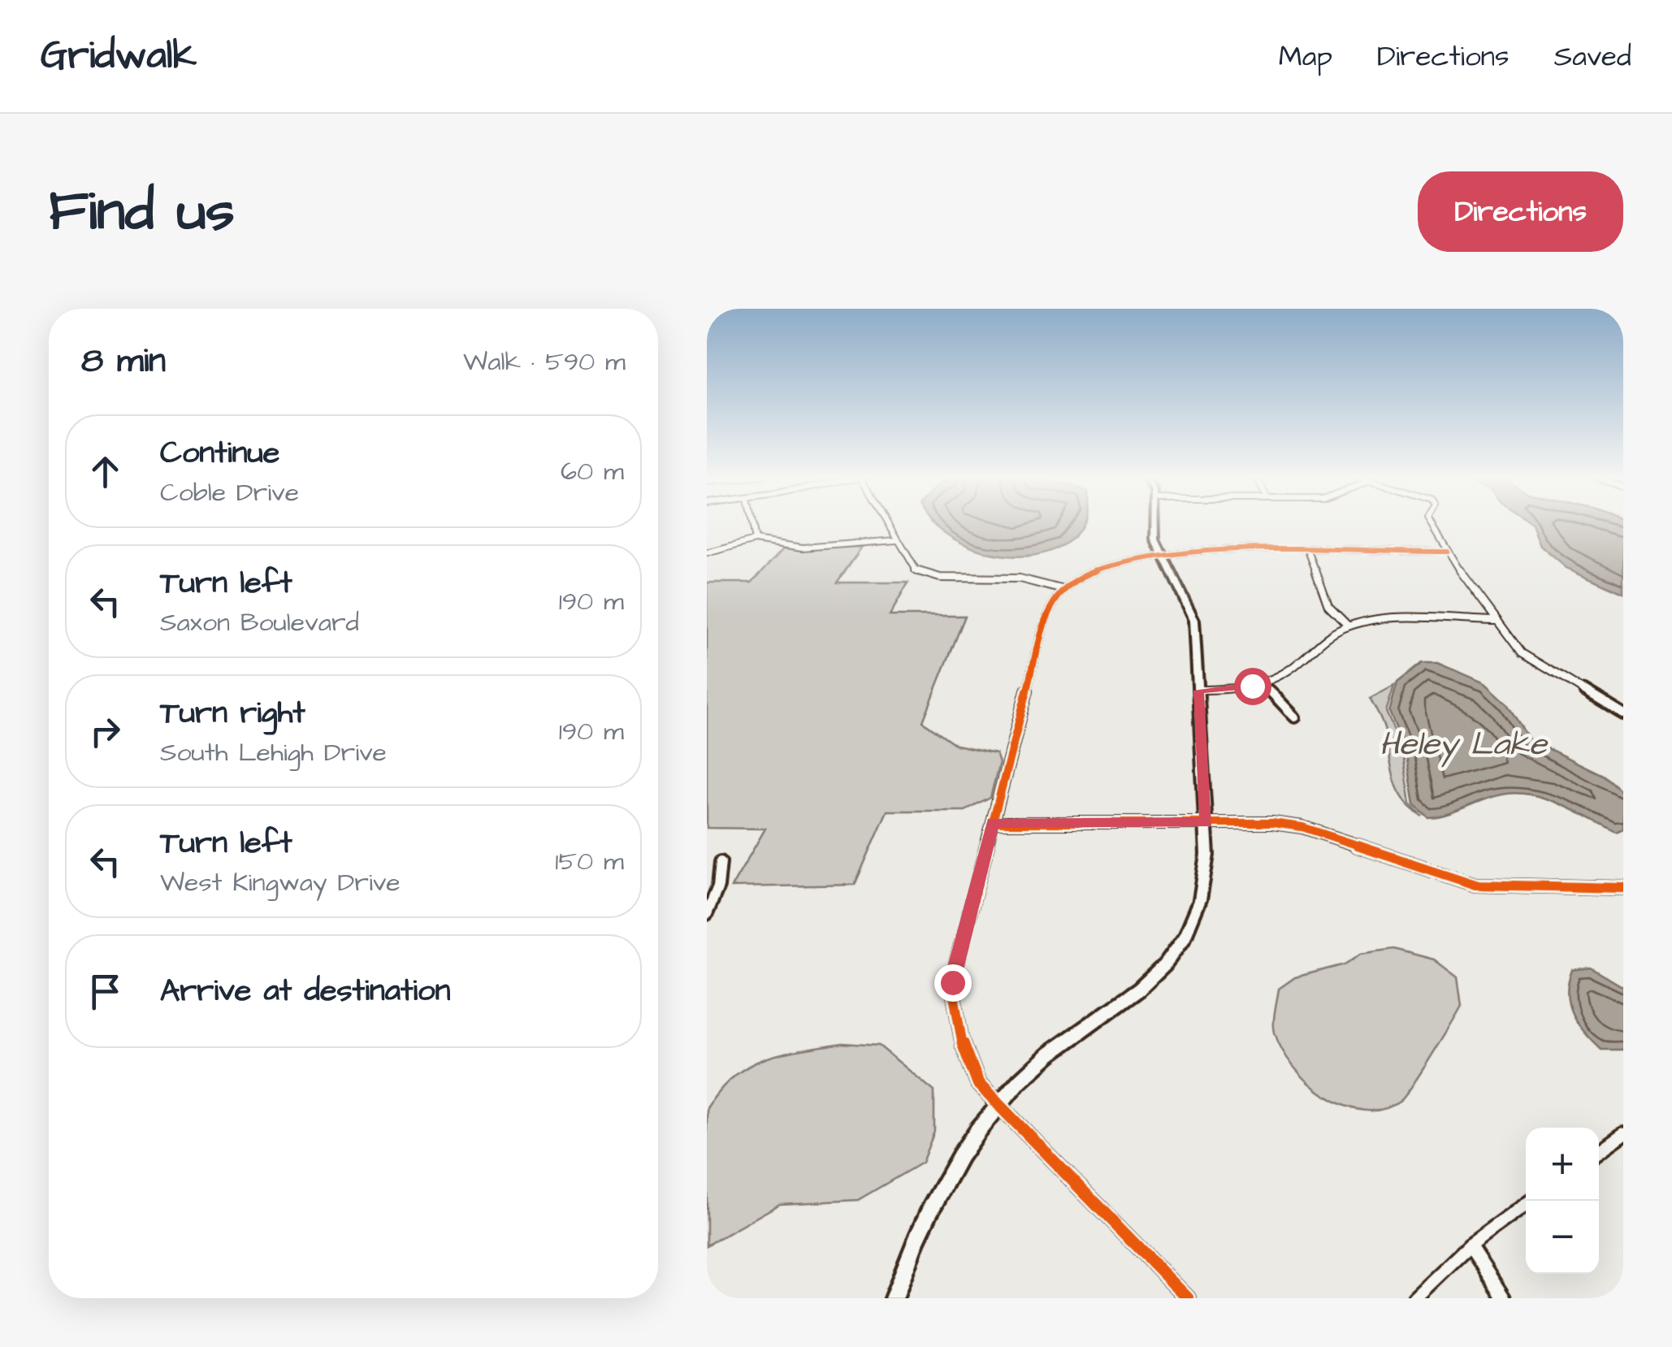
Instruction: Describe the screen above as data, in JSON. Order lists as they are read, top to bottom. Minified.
{"water":["Heley Lake"],"page":{"header":"Gridwalk","nav":["Map","Directions","Saved"],"buttons":"Directions","title":"Find us","heading":["8 min","Walk · 590 m"],"list":[["Continue","Coble Drive","60 m"],["Turn left","Saxon Boulevard","190 m"],["Turn right","South Lehigh Drive","190 m"],["Turn left","West Kingway Drive","150 m"],"Arrive at destination"],"map_buttons":["+","−"]}}
